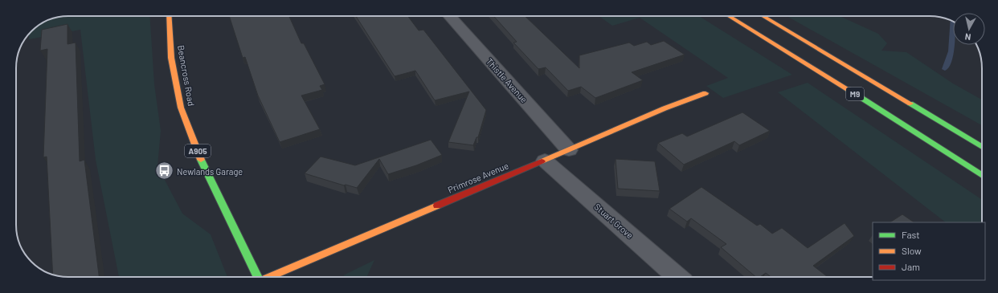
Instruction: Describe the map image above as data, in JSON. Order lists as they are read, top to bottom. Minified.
{"streets":{"main road":["Beancross Road","M9","A905","Primrose Avenue"],"street":["Thistle Avenue","Stuart Grove"]},"crossings":[["Thistle Avenue","Primrose Avenue"],["Primrose Avenue","Stuart Grove"]],"places":{"bus stop":["Newlands Garage"]},"legend":["Fast","Slow","Jam"],"north":"bottom"}
